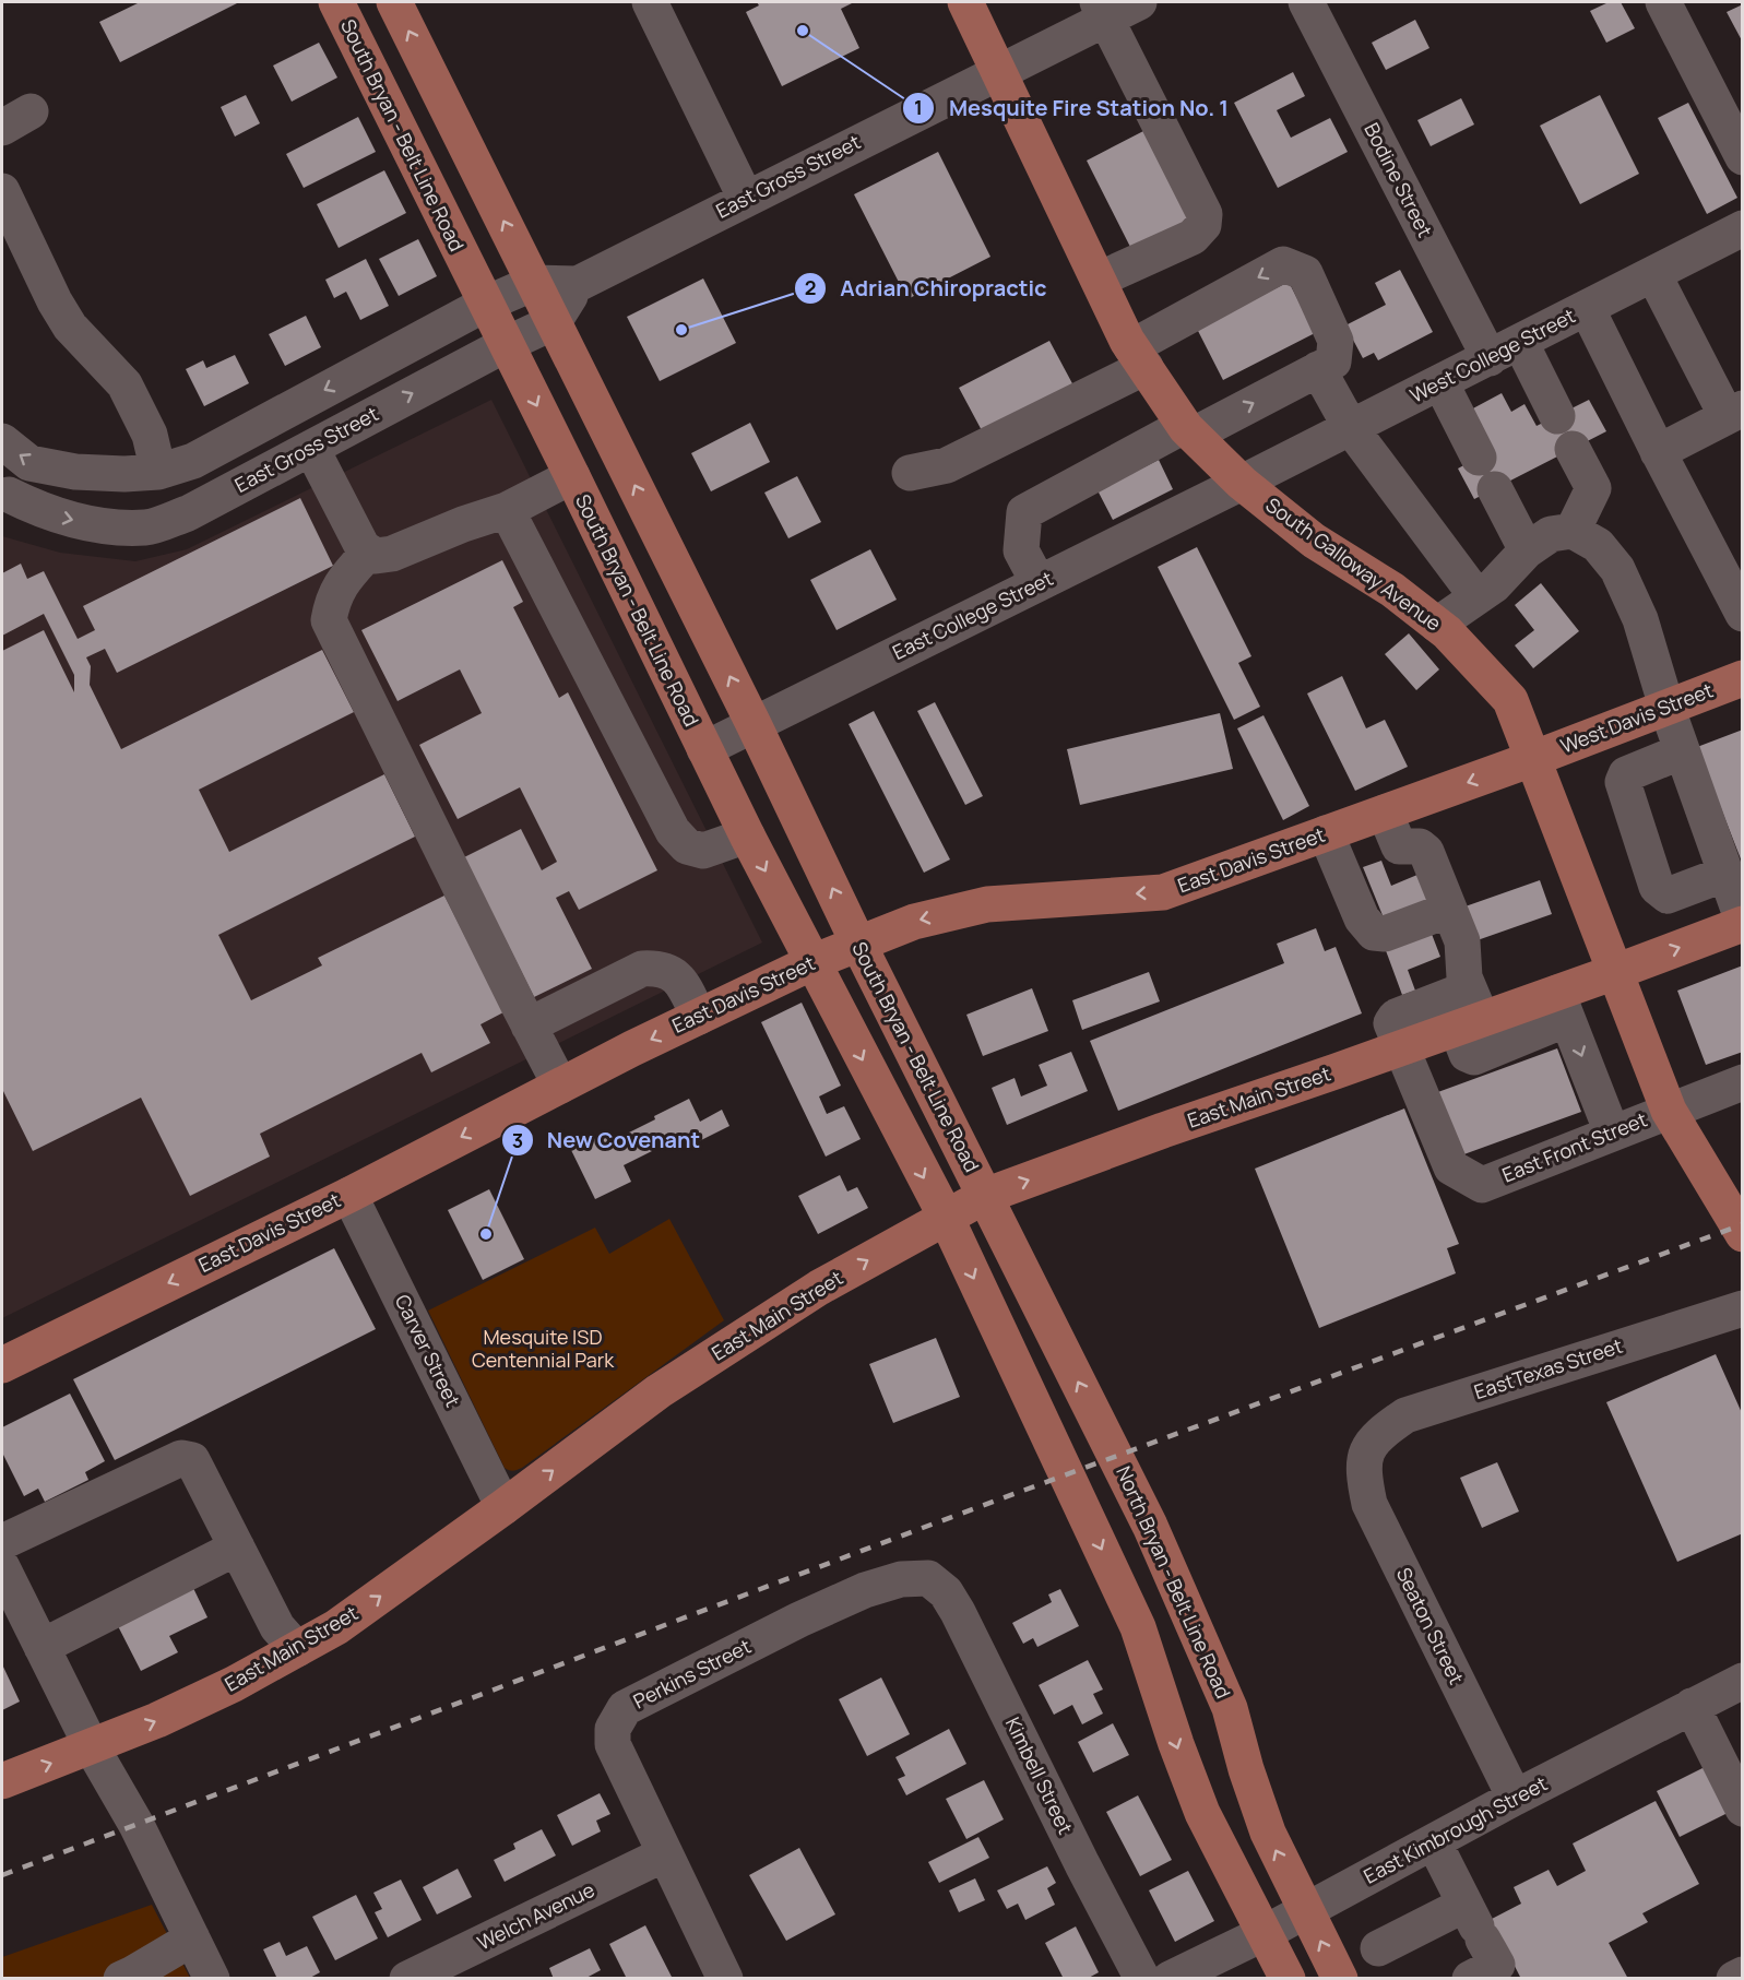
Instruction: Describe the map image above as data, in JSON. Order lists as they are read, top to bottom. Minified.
{"streets":{"main road":["South Bryan - Belt Line Road","South Galloway Avenue","West Davis Street","East Davis Street","East Main Street","North Bryan - Belt Line Road"],"street":["East Gross Street","Bodine Street","West College Street","East College Street","East Front Street","Carver Street","EastTexas Street","Seaton Street","Perkins Street","Kimbell Street","East Kimbrough Street","Welch Avenue"]},"crossings":[["South Bryan - Belt Line Road","East Gross Street"],["South Bryan - Belt Line Road","East College Street"],["South Bryan - Belt Line Road","East Davis Street"],["South Bryan - Belt Line Road","East Main Street"],["South Bryan - Belt Line Road","North Bryan - Belt Line Road"],["East Gross Street","South Galloway Avenue"],["Bodine Street","West College Street"],["West College Street","South Galloway Avenue"],["West College Street","East College Street"],["South Galloway Avenue","East College Street"],["South Galloway Avenue","West Davis Street"],["South Galloway Avenue","East Davis Street"],["South Galloway Avenue","East Front Street"],["West Davis Street","East Davis Street"],["East Davis Street","Carver Street"],["East Main Street","East Front Street"],["East Main Street","Carver Street"],["East Main Street","North Bryan - Belt Line Road"],["EastTexas Street","Seaton Street"],["North Bryan - Belt Line Road","East Kimbrough Street"],["Seaton Street","East Kimbrough Street"],["Perkins Street","Kimbell Street"],["Perkins Street","Welch Avenue"]],"one_way":["East Davis Street","East Main Street"],"parks":["Mesquite ISD Centennial Park"],"places":["Mesquite Fire Station No. 1","Adrian Chiropractic","New Covenant"]}
